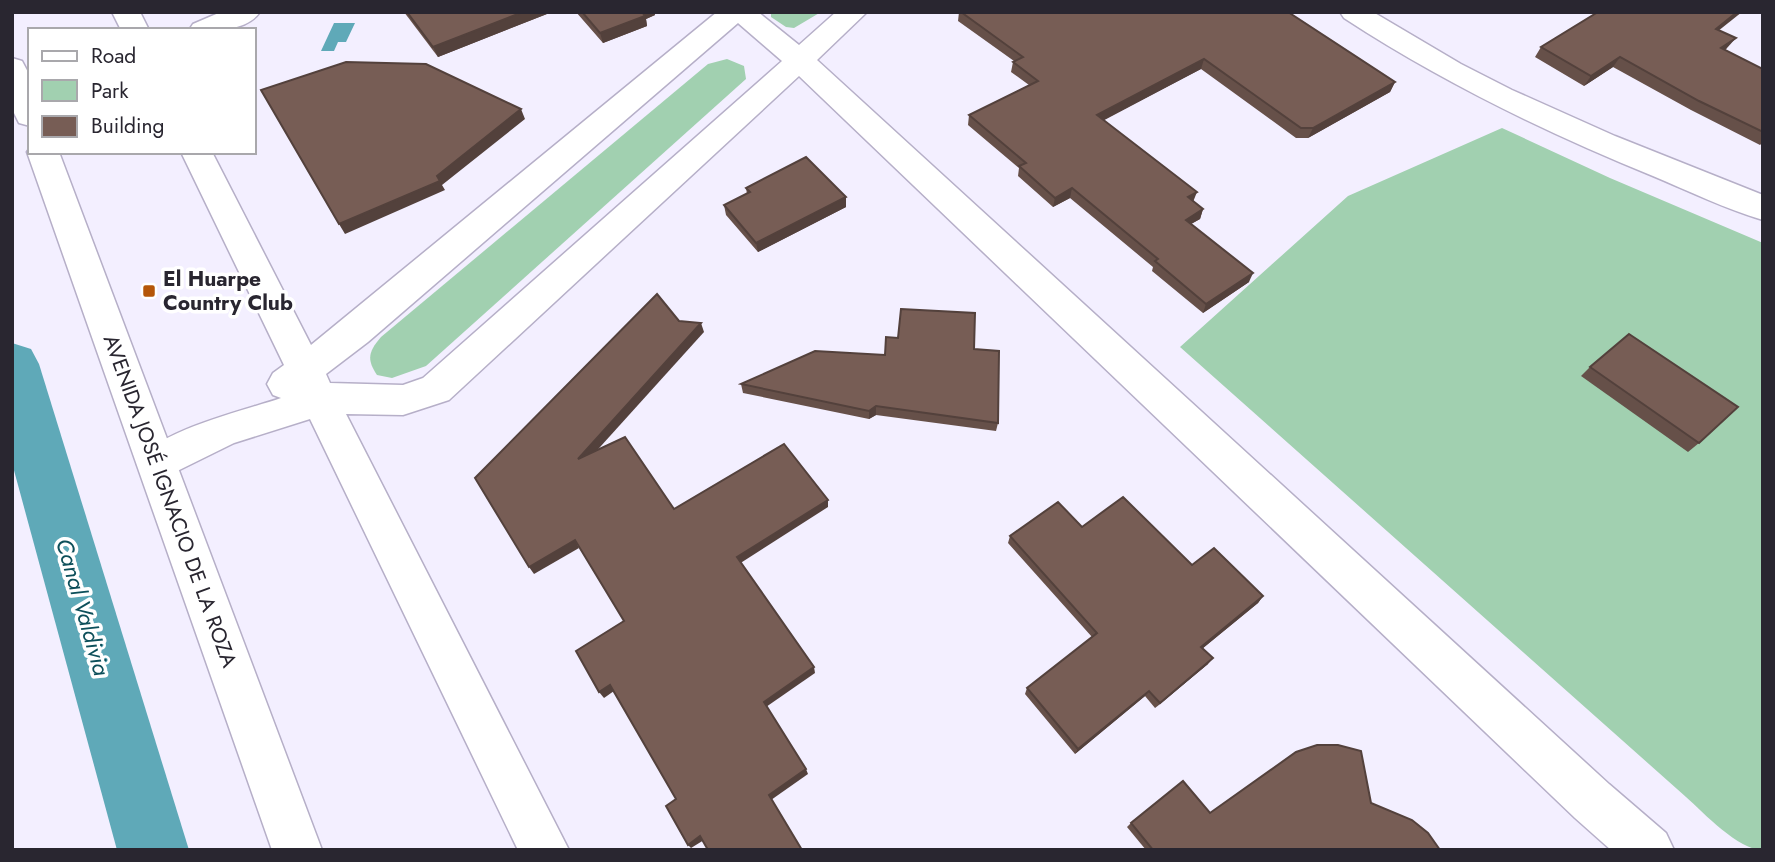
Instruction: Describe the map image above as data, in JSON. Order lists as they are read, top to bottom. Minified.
{"streets":{"street":["AVENIDA JOSÉ IGNACIO DE LA ROZA"]},"water":["Canal Valdivia"],"places":{"transit":["El Huarpe Country Club"]},"legend":["Road","Park","Building"]}
